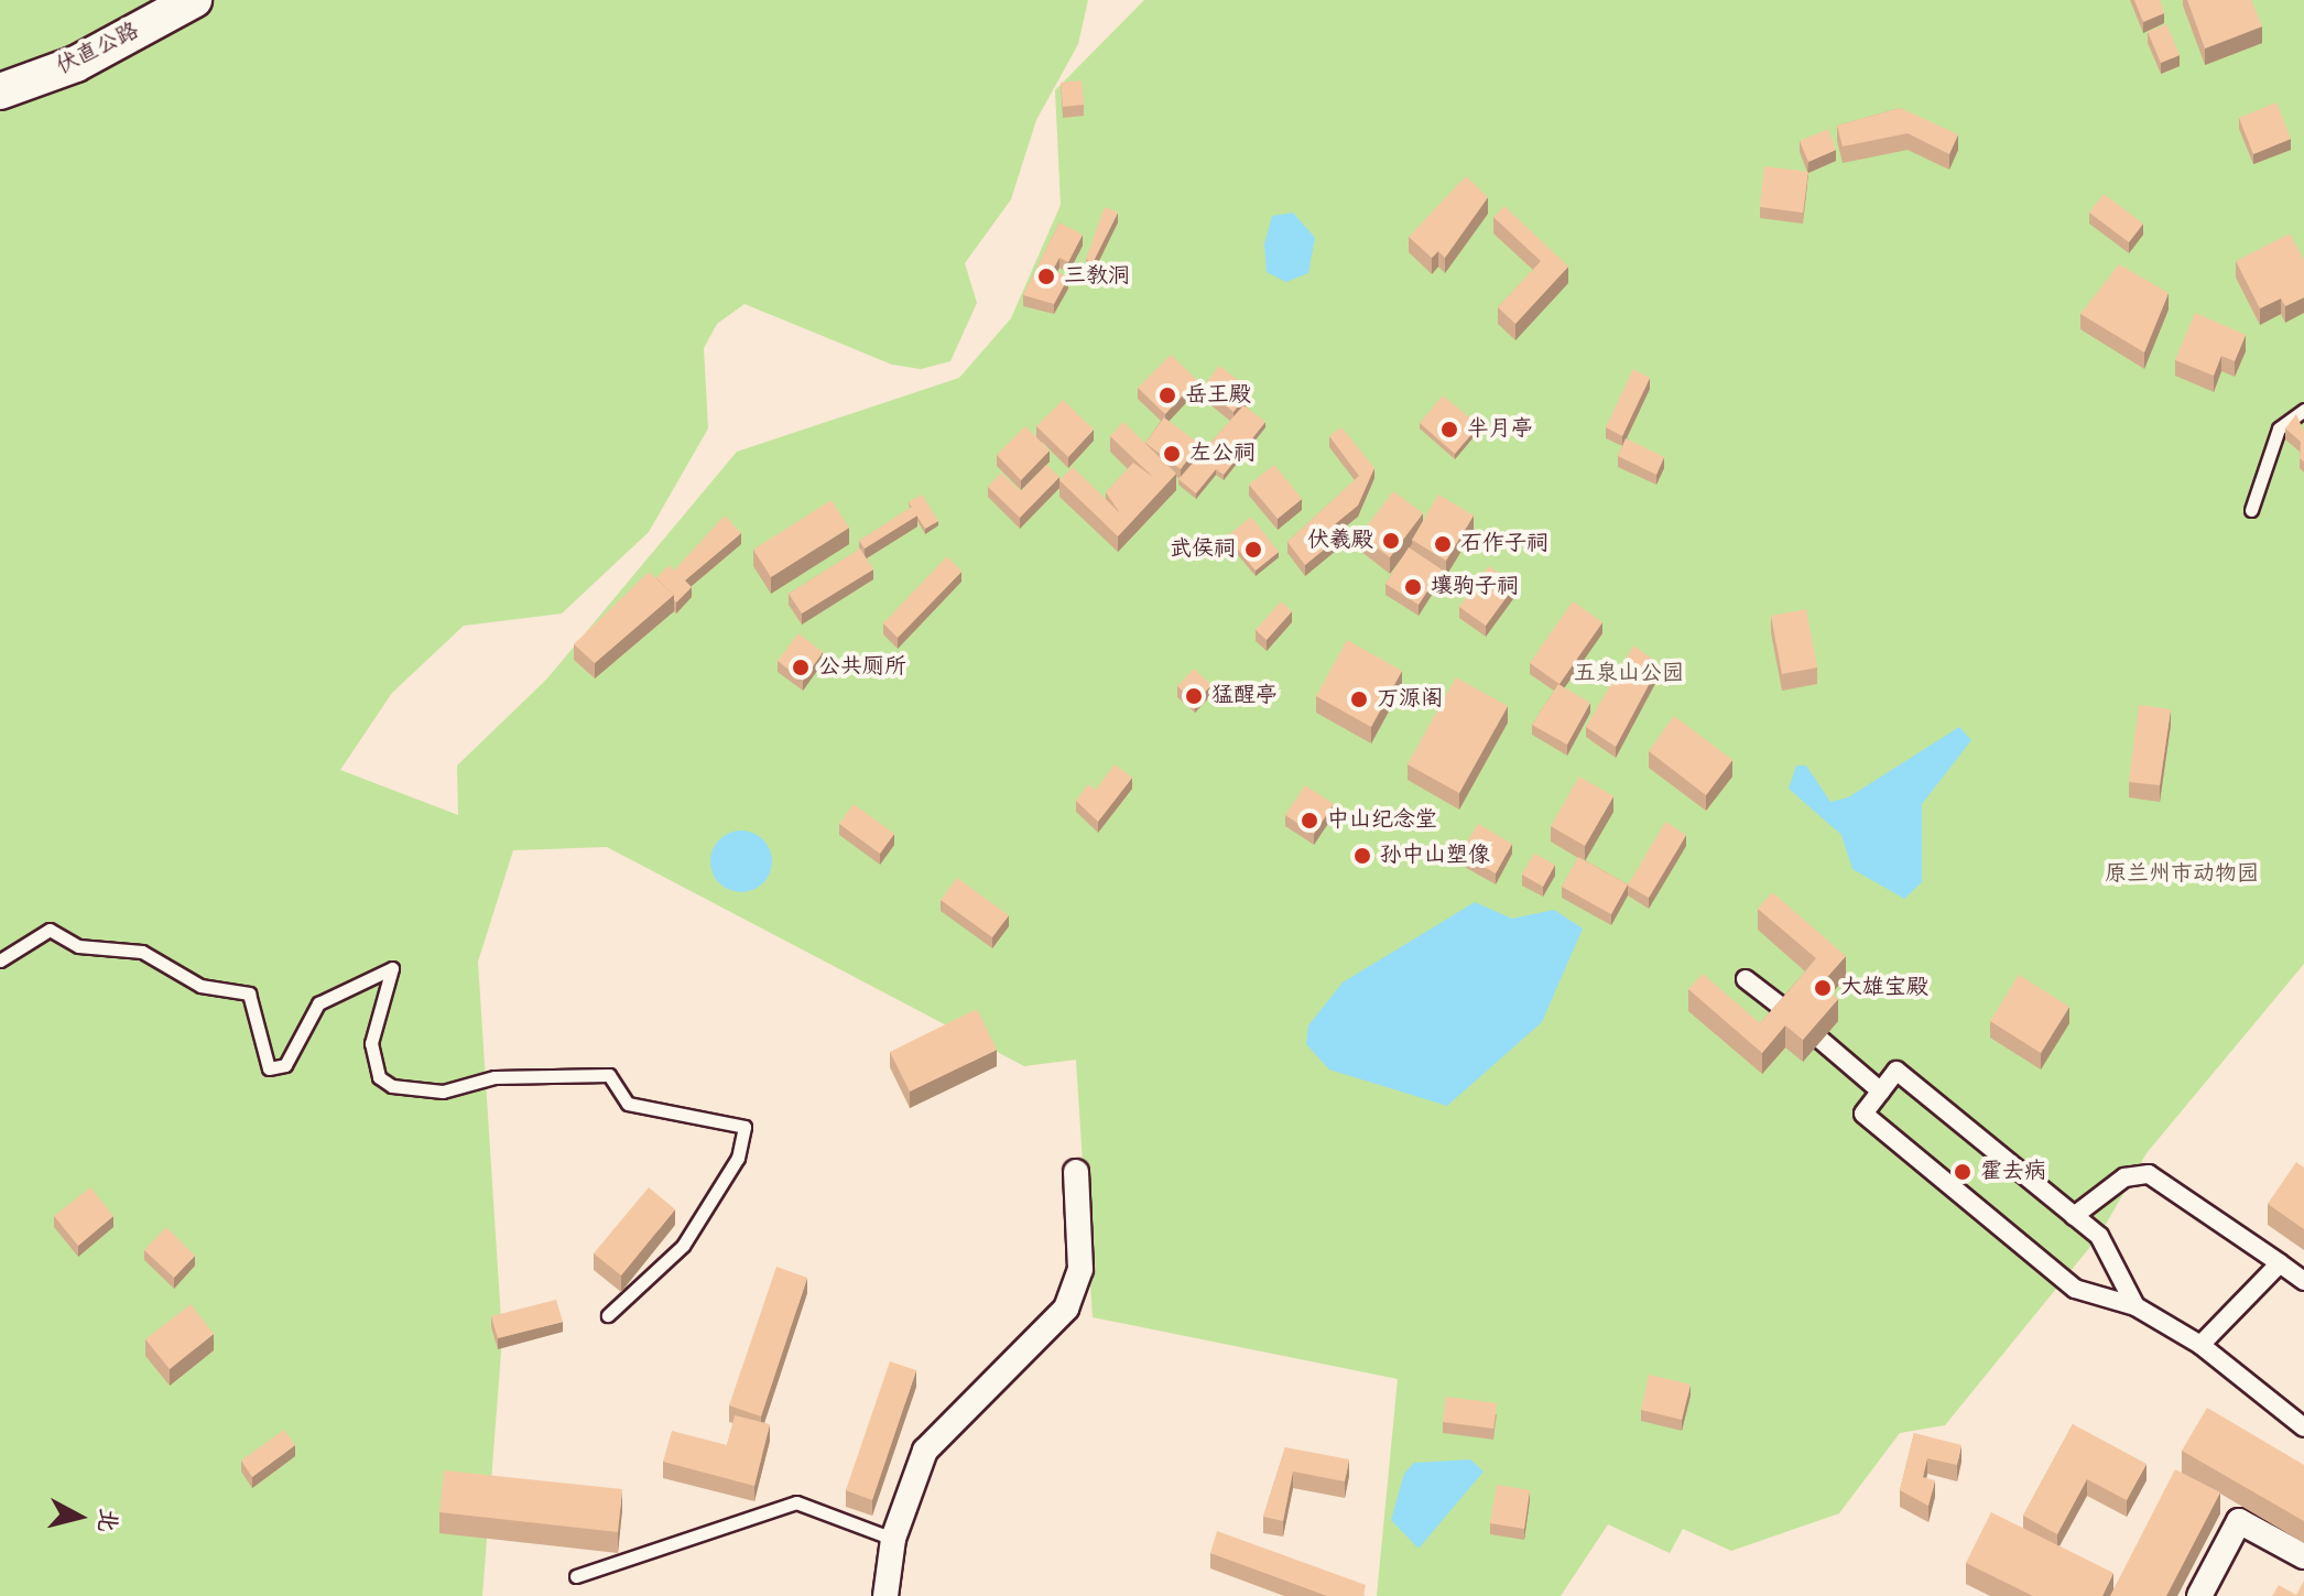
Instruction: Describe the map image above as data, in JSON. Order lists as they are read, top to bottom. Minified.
{"streets":{"main road":["伏直公路"]},"parks":["五泉山公园","原兰州市动物园"],"places":["三教洞","岳王殿","半月亭","左公祠","伏羲殿","石作子祠","武侯祠","壤驹子祠","公共厕所","猛醒亭","万源阁","中山纪念堂","孙中山塑像","大雄宝殿","霍去病"],"north":"right"}
